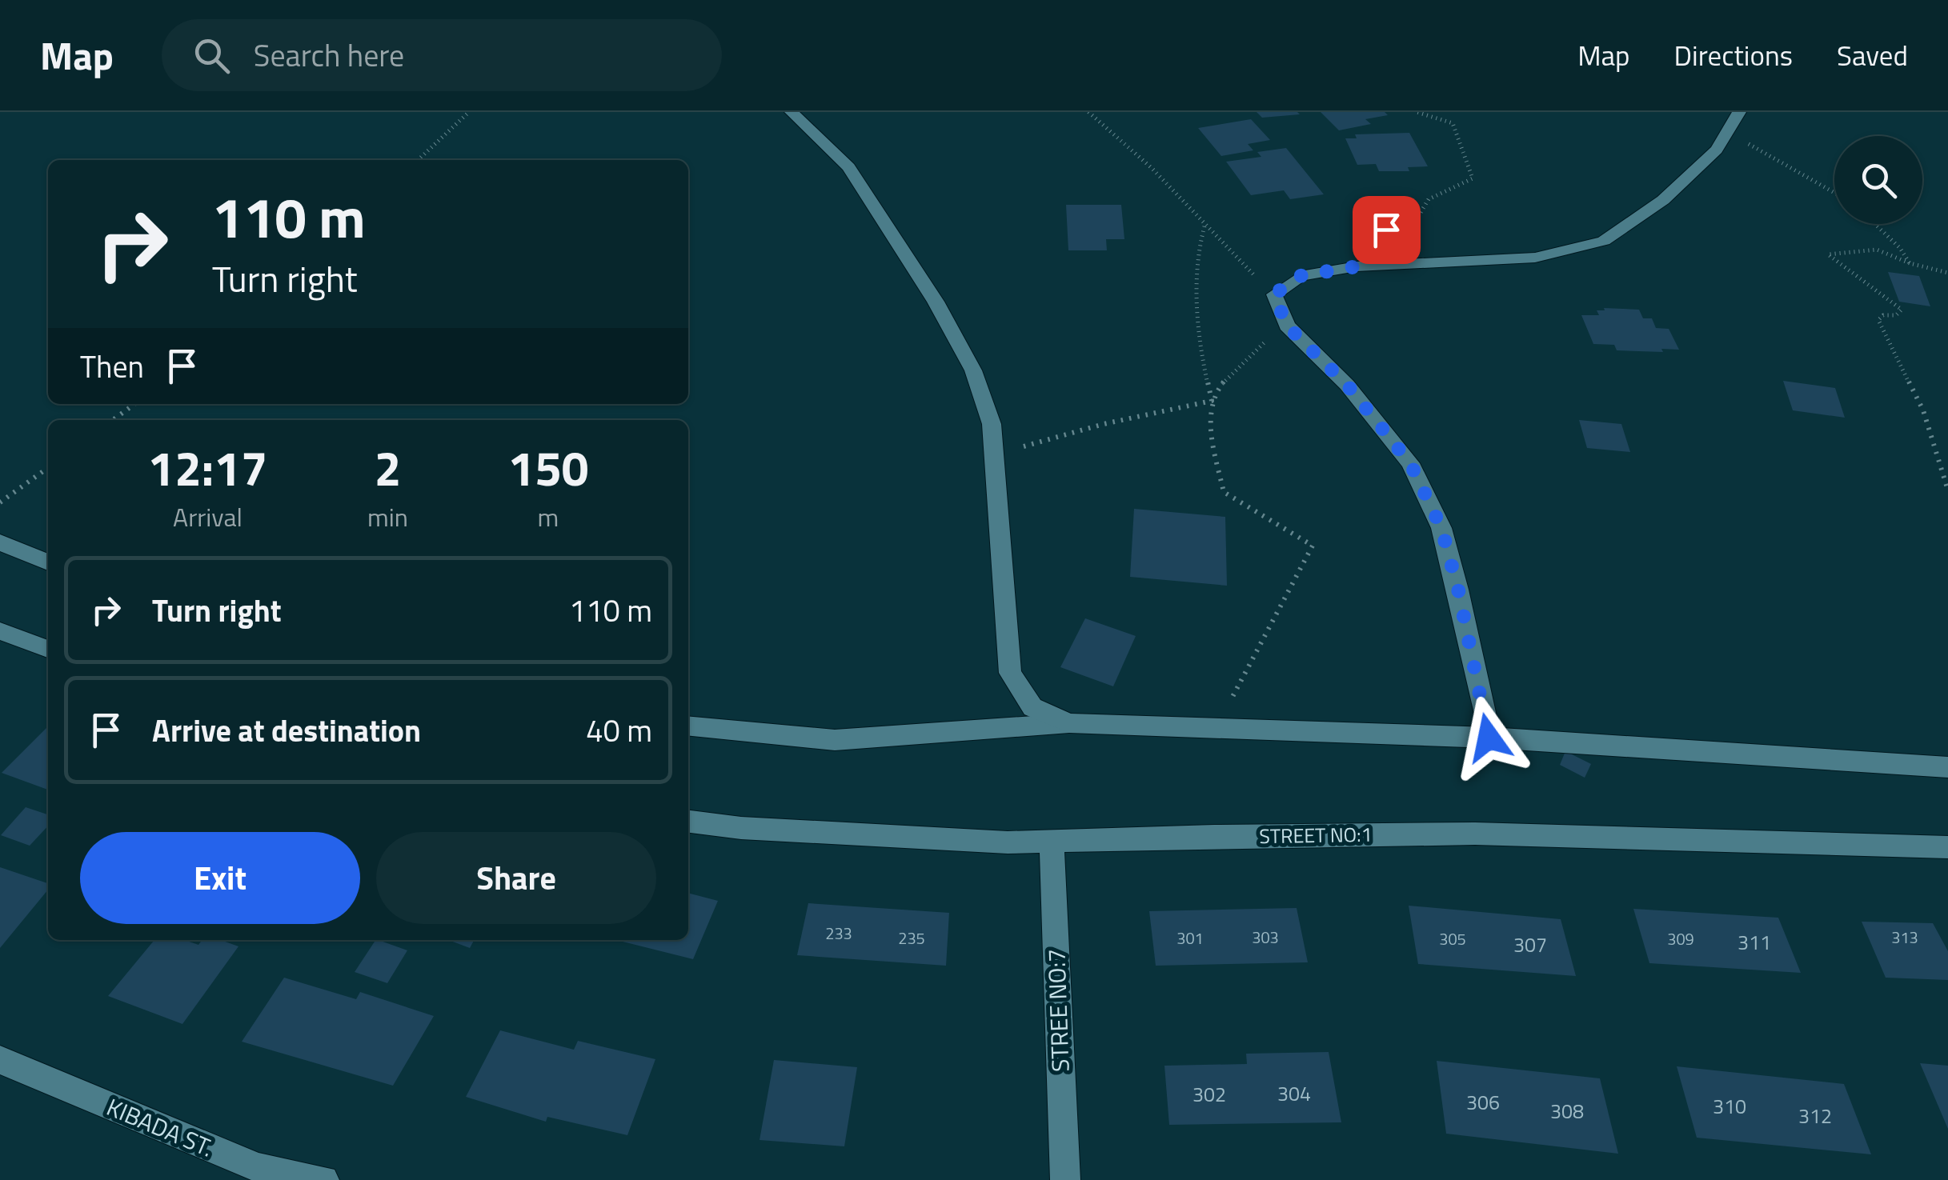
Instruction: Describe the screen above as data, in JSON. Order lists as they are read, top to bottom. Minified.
{"streets":{"street":["STREET NO:1","STREE NO:7","KIBADA ST."]},"crossings":[["STREET NO:1","STREE NO:7"]],"house_numbers":["233","303","313","235","301","305","309","311","307","304","302","306","310","308","312"],"page":{"header":"Map","search":"Search here","nav":["Map","Directions","Saved"],"turn":["110 m","Turn right"],"then":"Then","eta":["12:17","Arrival","2","min","150","m"],"list":[{"name":"Turn right","value":"110 m"},{"name":"Arrive at destination","value":"40 m"}],"buttons":["Exit","Share"]}}
